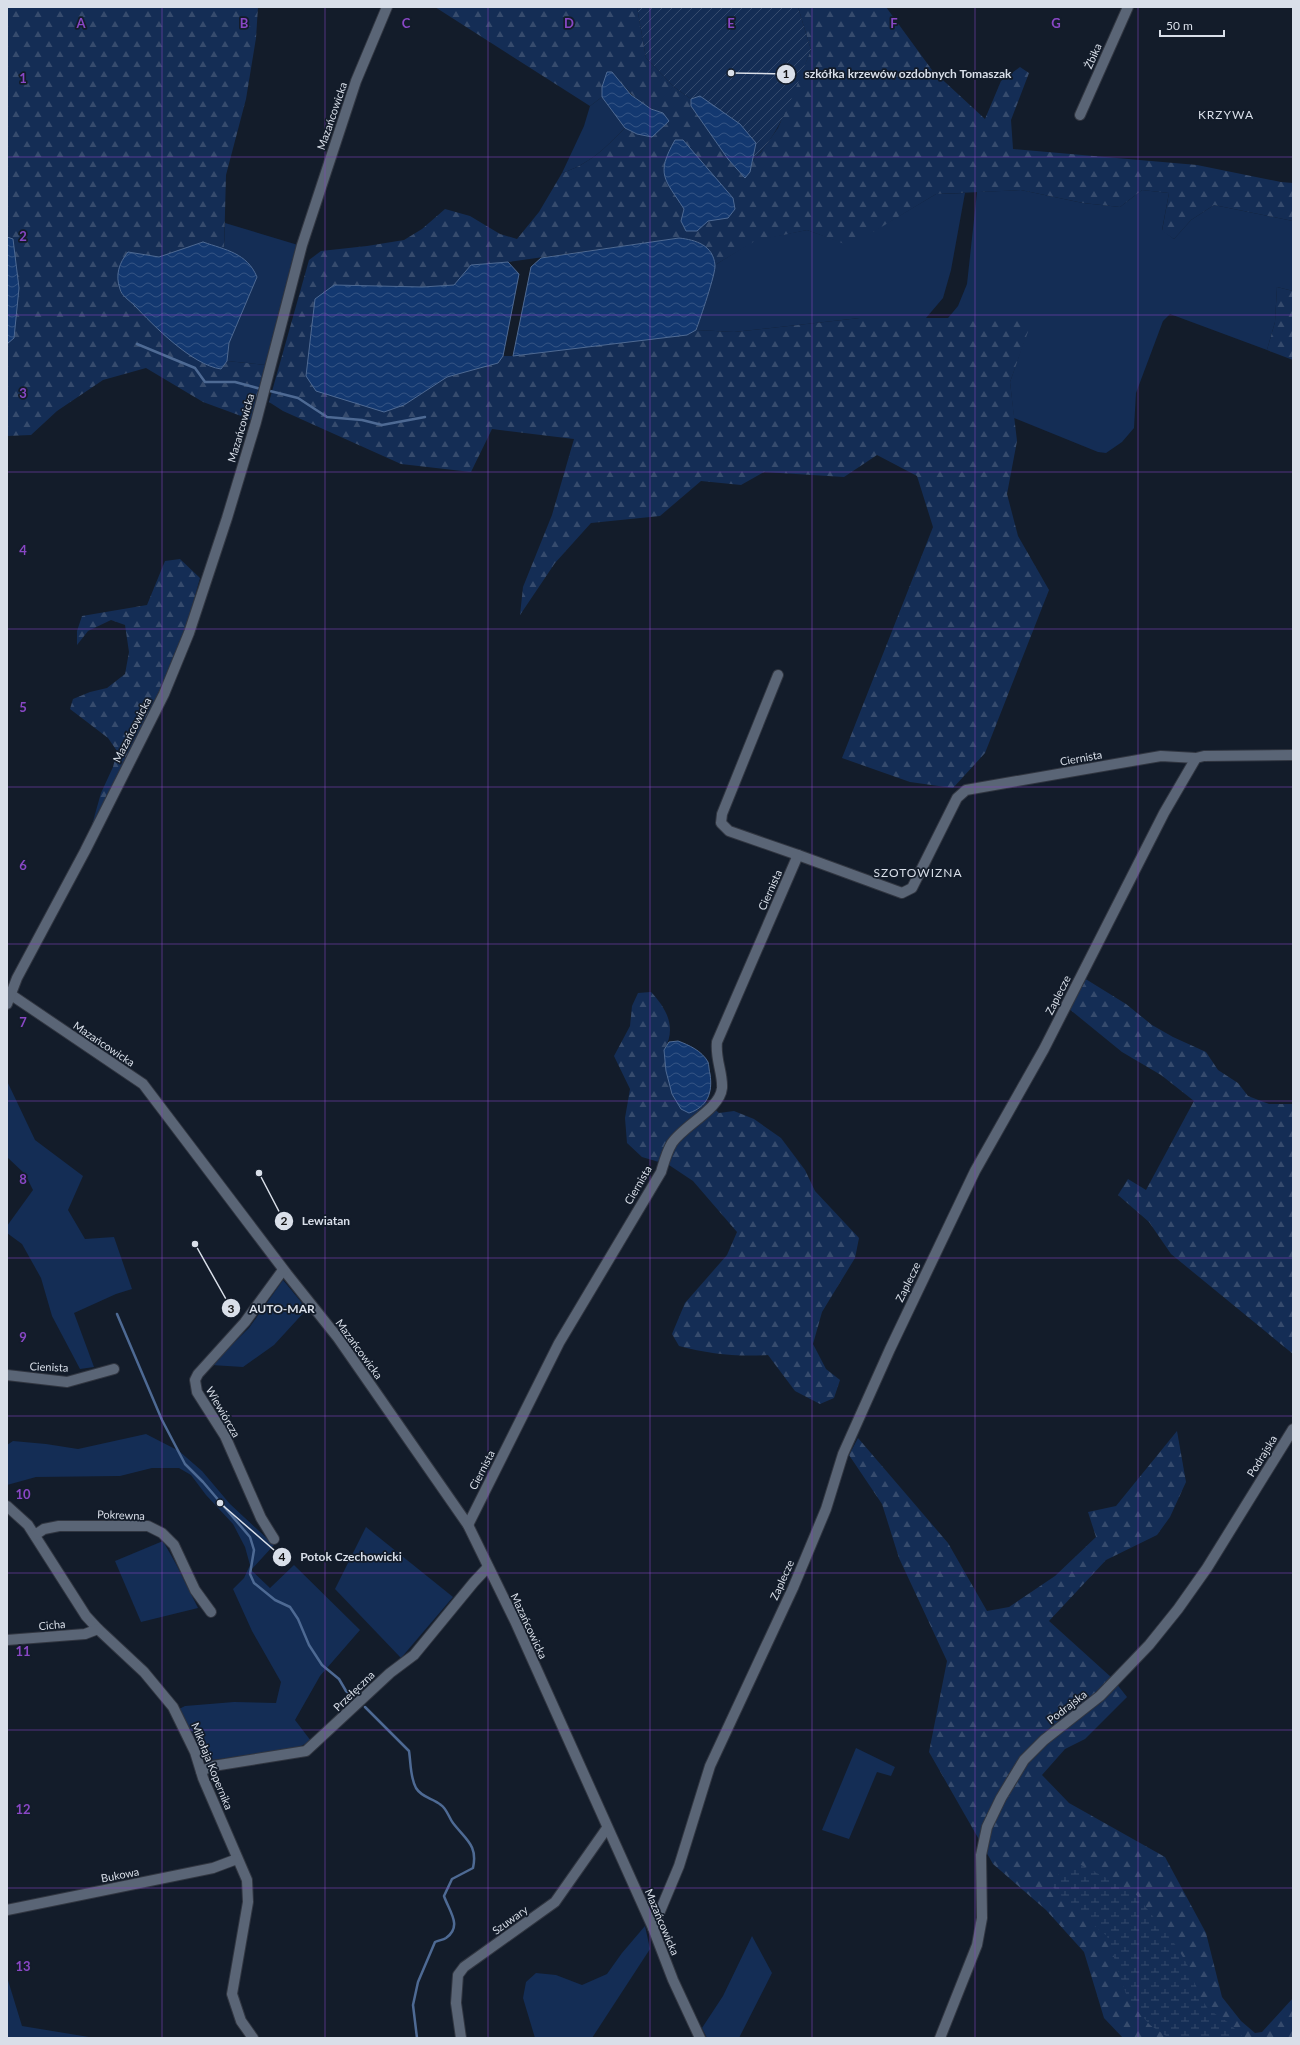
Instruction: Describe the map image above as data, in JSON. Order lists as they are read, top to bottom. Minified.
{"streets":{"street":["Żbika","Mazańcowicka","Ciernista","Zaplecze","Cienista","Wiewiórcza","Podrajska","Pokrewna","Cicha","Przełęczna","Mikołaja Kopernika","Bukowa","Szuwary"]},"crossings":[["Mazańcowicka","Ciernista"],["Mazańcowicka","Zaplecze"],["Mazańcowicka","Wiewiórcza"],["Mazańcowicka","Przełęczna"],["Mazańcowicka","Szuwary"],["Ciernista","Zaplecze"],["Pokrewna","Mikołaja Kopernika"],["Cicha","Mikołaja Kopernika"],["Przełęczna","Mikołaja Kopernika"],["Mikołaja Kopernika","Bukowa"]],"districts":["KRZYWA","SZOTOWIZNA"],"places":["szkółka krzewów ozdobnych Tomaszak","Lewiatan","AUTO-MAR","Potok Czechowicki"],"scale_bar":"50 m","grid":{"columns":["A","B","C","D","E","F","G"],"rows":["1","2","3","4","5","6","7","8","9","10","11","12","13"]}}
